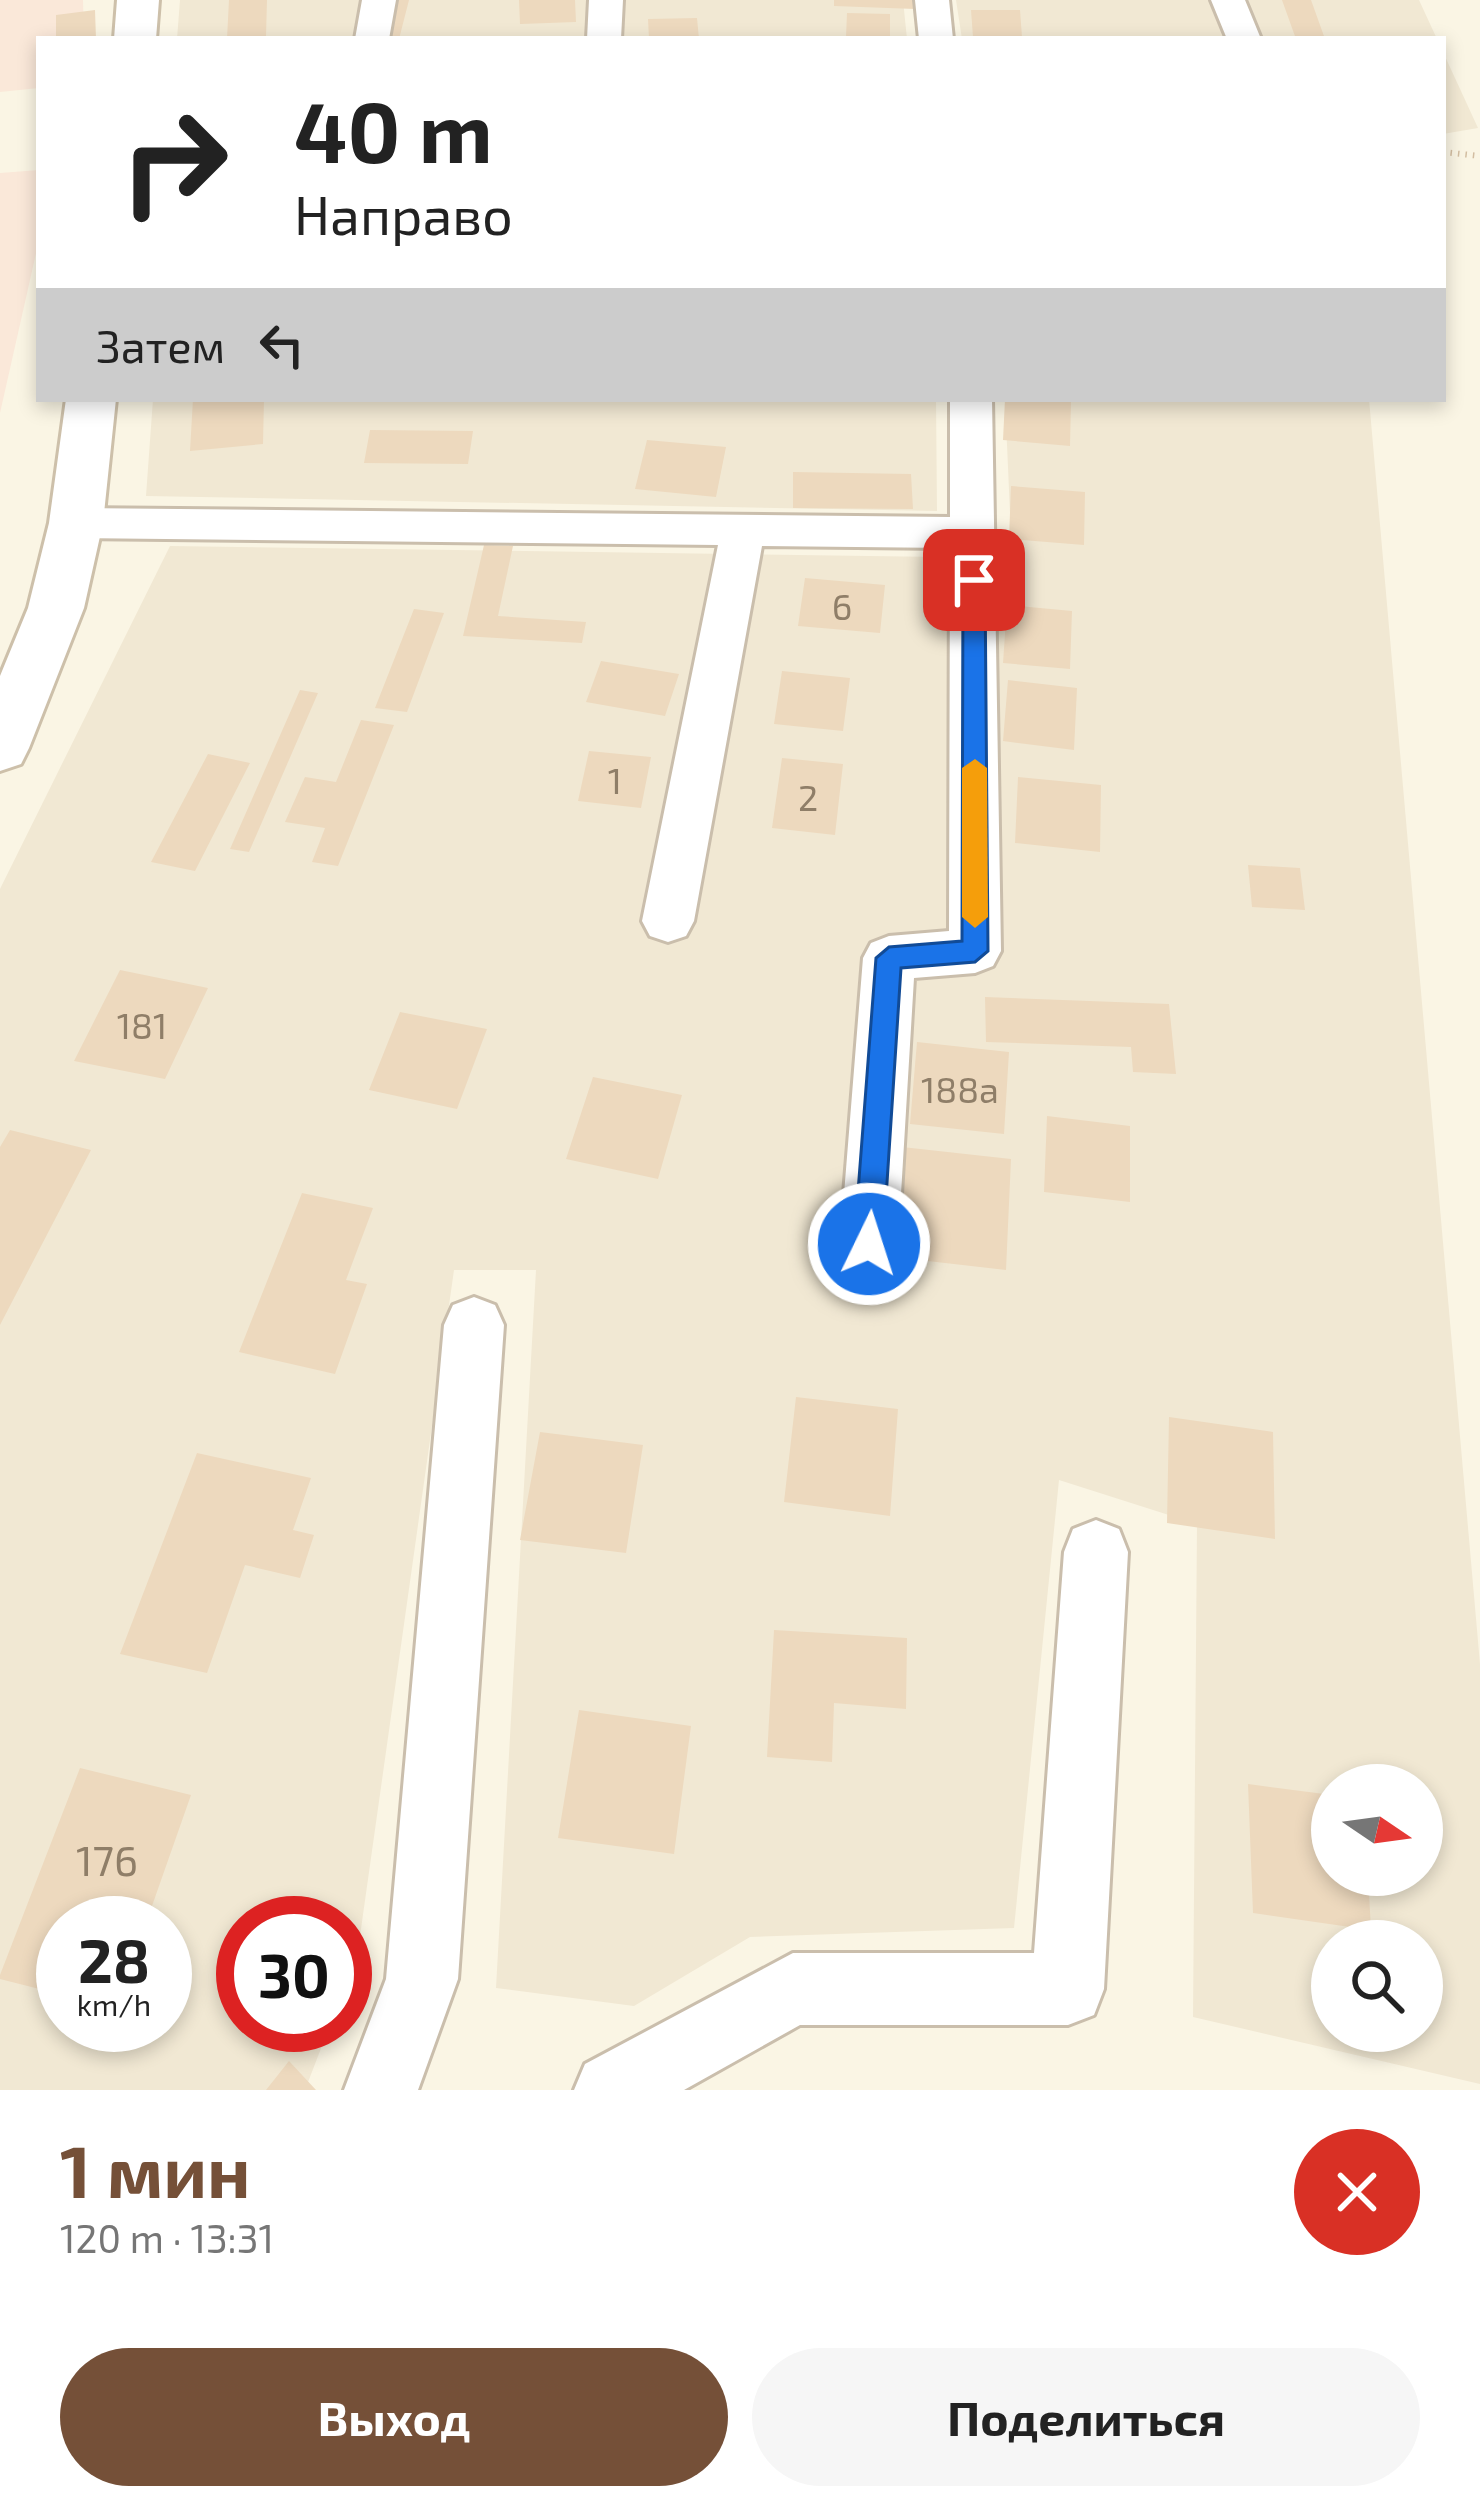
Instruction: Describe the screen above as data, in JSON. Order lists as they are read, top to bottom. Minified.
{"house_numbers":["6","1","2","181","188а","176"],"north":"right","page":{"turn":["40 m","Направо"],"then":"Затем","speed":"28 km/h","limit":"30","heading":["1 мин","120 m · 13:31"],"buttons":["Выход","Поделиться"]}}
